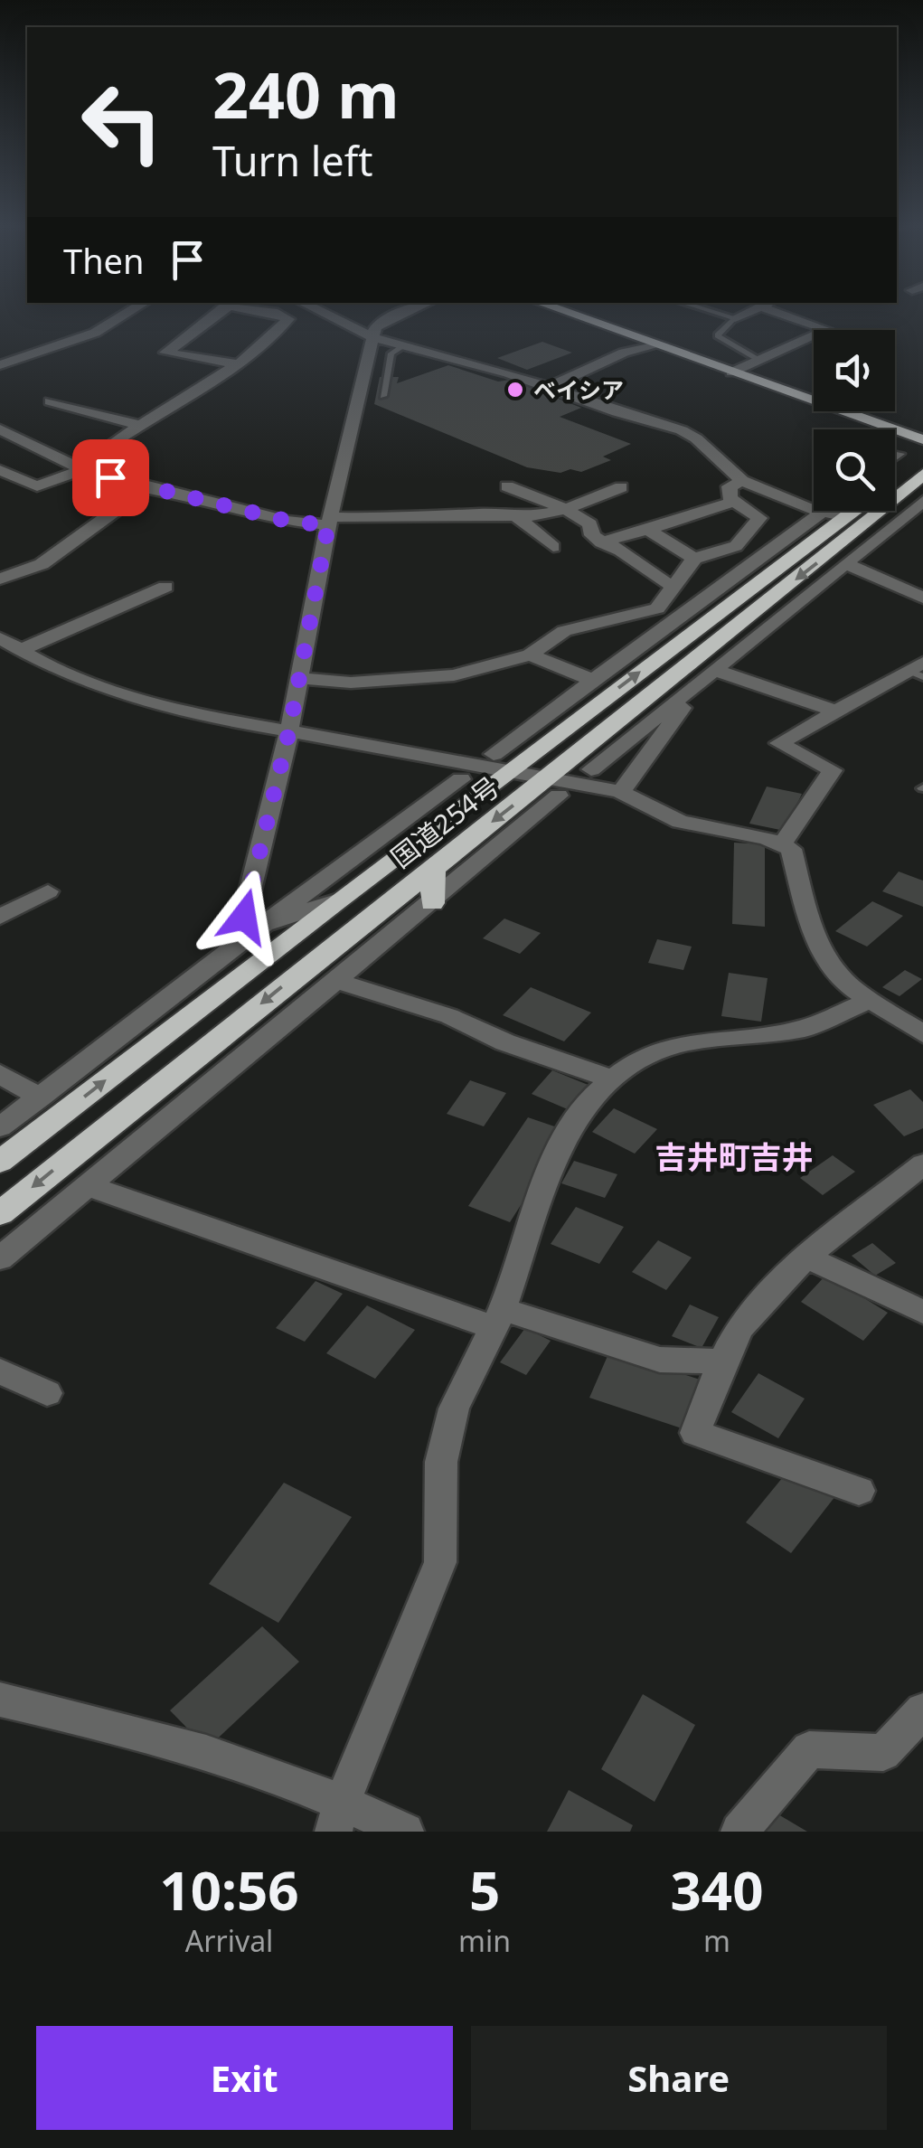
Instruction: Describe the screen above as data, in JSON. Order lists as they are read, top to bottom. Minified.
{"streets":{"highway":["国道254号"]},"districts":["吉井町吉井"],"places":["ベイシア"],"page":{"turn":["240 m","Turn left"],"then":"Then","eta":["10:56","Arrival","5","min","340","m"],"buttons":["Exit","Share"]}}
